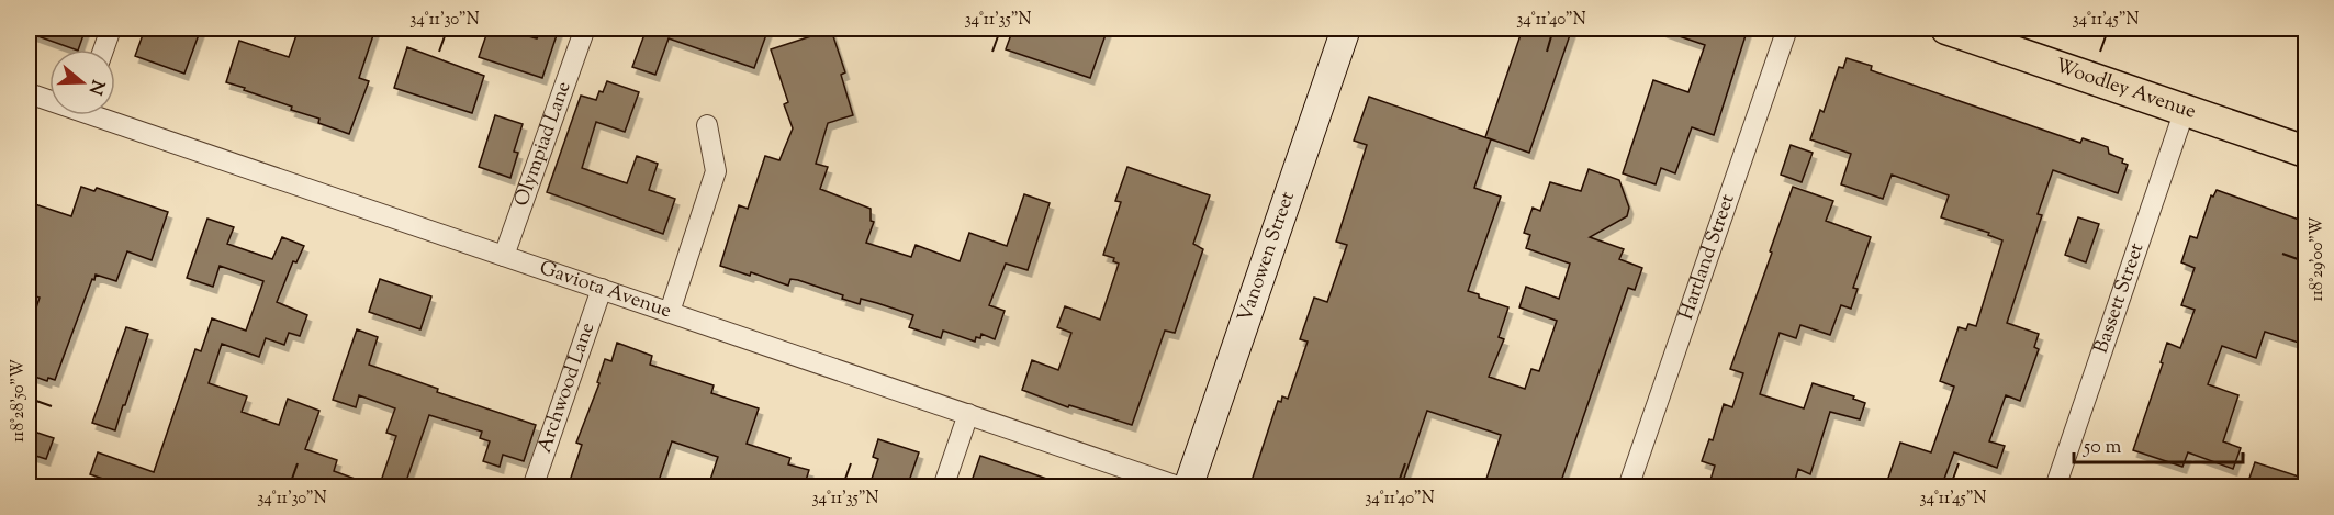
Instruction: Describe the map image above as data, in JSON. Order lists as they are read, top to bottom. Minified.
{"streets":{"main road":["Woodley Avenue","Vanowen Street"],"street":["Olympiad Lane","Hartland Street","Gaviota Avenue","Bassett Street","Archwood Lane"]},"crossings":[["Woodley Avenue","Bassett Street"],["Olympiad Lane","Gaviota Avenue"],["Gaviota Avenue","Archwood Lane"]],"scale_bar":"50 m","north":"right","coordinates":["34°11'30\"N","34°11'35\"N","34°11'40\"N","34°11'45\"N","118°29'00\"W","118°28'50\"W"]}
